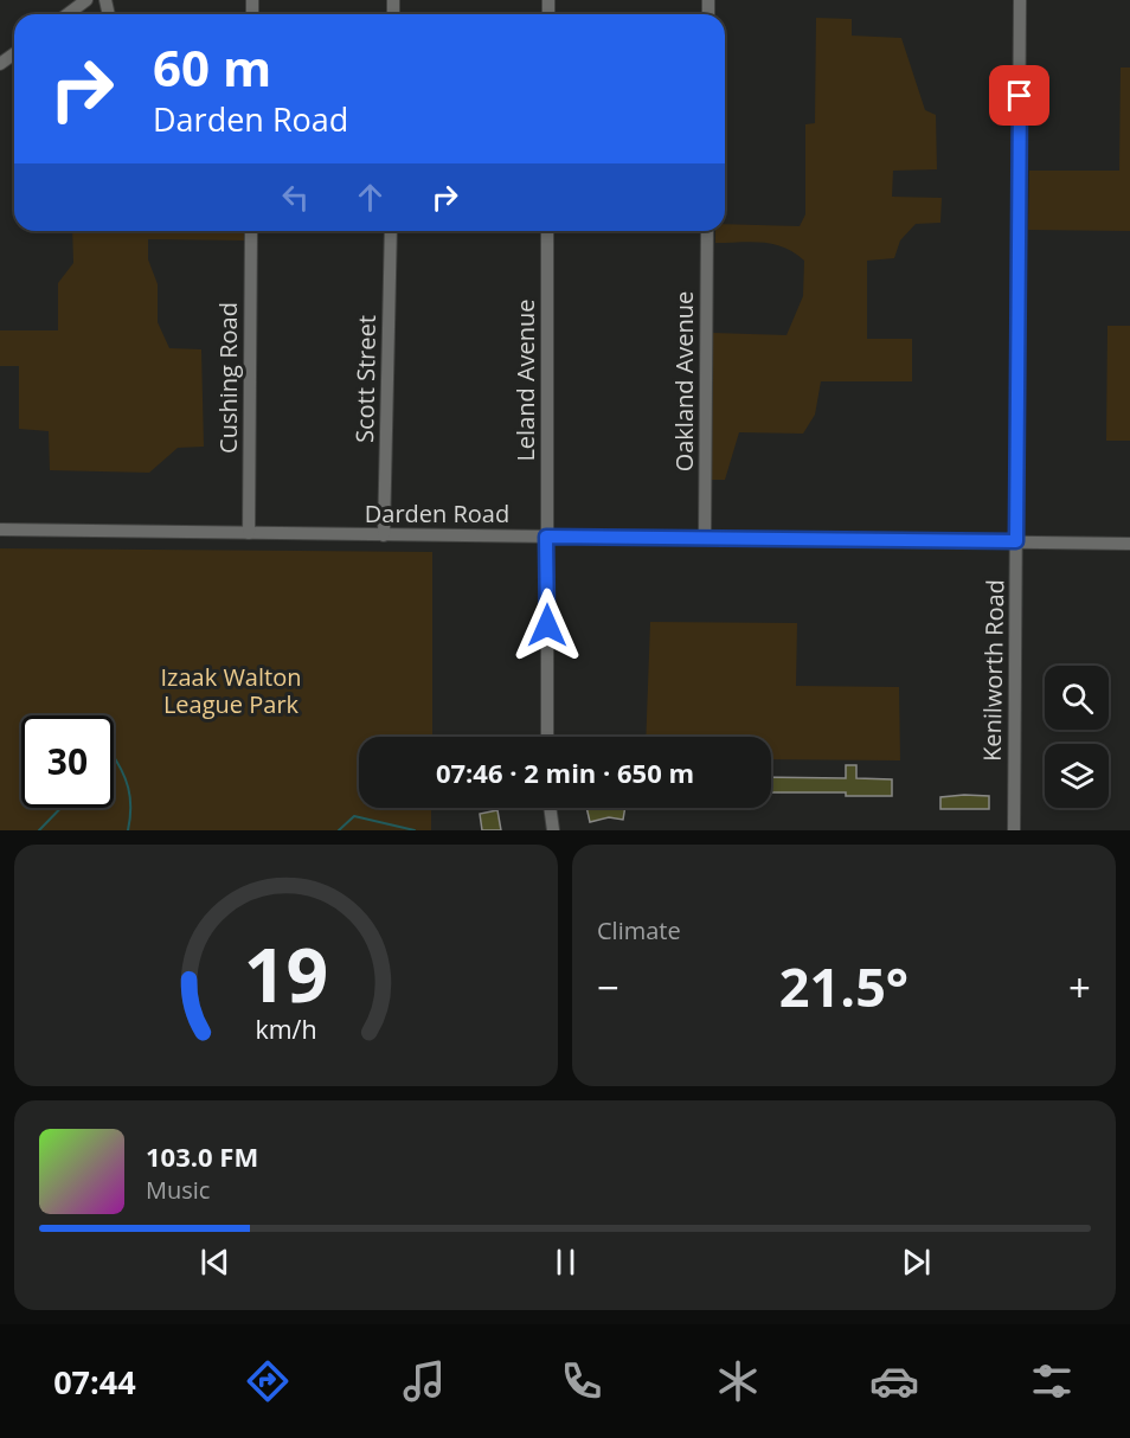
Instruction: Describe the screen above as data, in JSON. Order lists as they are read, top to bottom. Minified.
{"streets":{"street":["Cushing Road","Scott Street","Leland Avenue","Oakland Avenue","Darden Road","Kenilworth Road"]},"crossings":[["Cushing Road","Darden Road"],["Scott Street","Darden Road"],["Leland Avenue","Darden Road"],["Oakland Avenue","Darden Road"],["Darden Road","Kenilworth Road"]],"parks":["Izaak Walton League Park"],"page":{"turn":["60 m","Darden Road"],"limit":"30","trip":"07:46 · 2 min · 650 m","tile":"Climate","heat":["−","21.5°","+"],"song":["103.0 FM","Music"],"tabs":"07:44","gauge":["19","km/h"]}}
